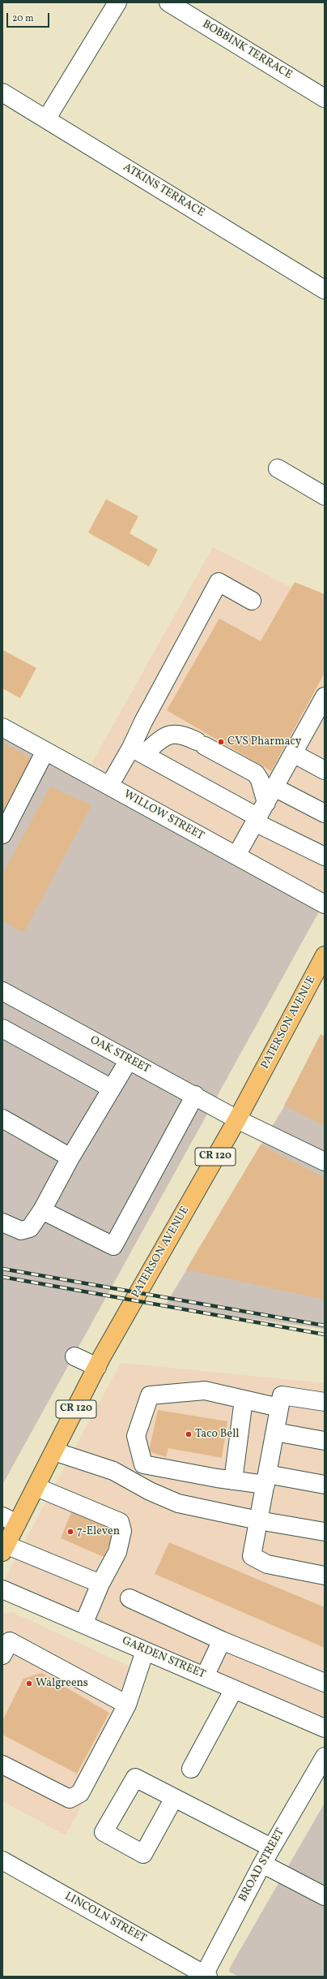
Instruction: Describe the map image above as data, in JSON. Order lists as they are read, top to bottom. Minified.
{"streets":{"main road":["PATERSON AVENUE","CR 120"],"street":["BOBBINK TERRACE","ATKINS TERRACE","WILLOW STREET","OAK STREET","GARDEN STREET","BROAD STREET","LINCOLN STREET"]},"crossings":[["PATERSON AVENUE","OAK STREET"],["BROAD STREET","LINCOLN STREET"]],"places":["CVS Pharmacy","Taco Bell","7-Eleven","Walgreens"],"scale_bar":"20 m"}
